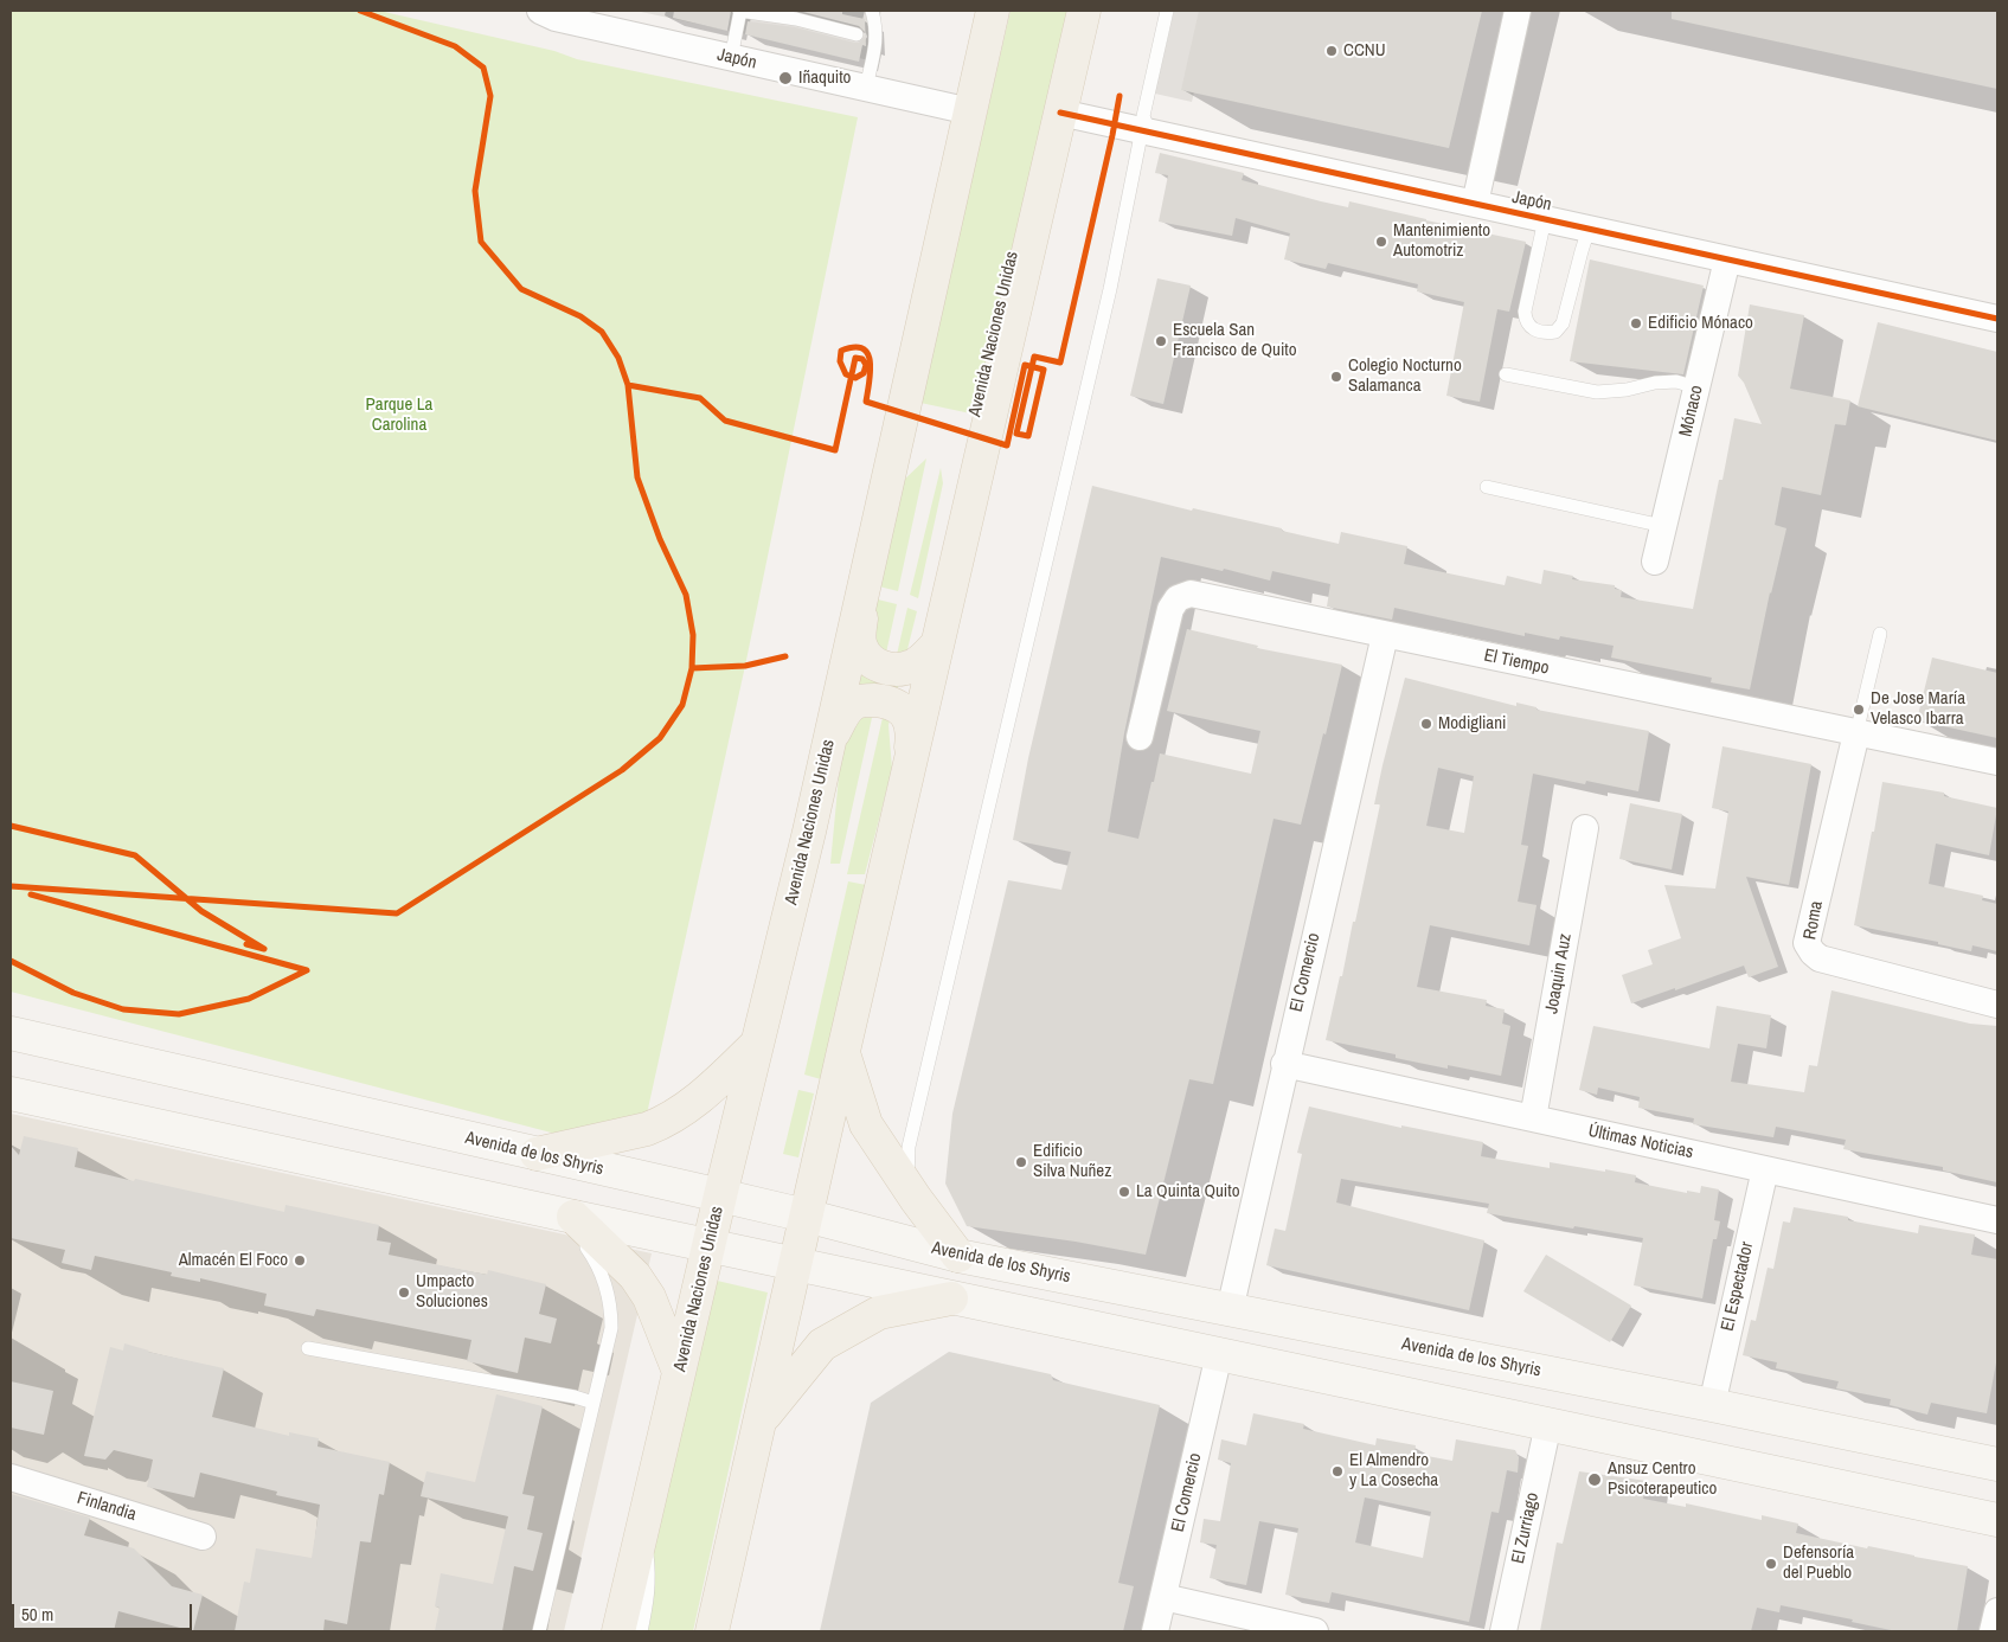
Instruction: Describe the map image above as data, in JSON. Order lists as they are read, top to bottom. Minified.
{"streets":{"main road":["Avenida Naciones Unidas","Avenida de los Shyris"],"street":["Japón","Mónaco","El Tiempo","Roma","El Comercio","Joaquin Auz","Últimas Noticias","El Espectador","Finlandia","El Zurriago"]},"crossings":[["Japón","Avenida Naciones Unidas"],["Japón","Mónaco"],["Avenida Naciones Unidas","Avenida de los Shyris"],["El Tiempo","Roma"],["El Tiempo","El Comercio"],["El Comercio","Últimas Noticias"],["El Comercio","Avenida de los Shyris"],["Joaquin Auz","Últimas Noticias"],["Últimas Noticias","El Espectador"],["Avenida de los Shyris","El Espectador"]],"parks":["Parque La Carolina"],"places":["CCNU","Iñaquito","Mantenimiento Automotriz","Edificio Mónaco","Escuela San Francisco de Quito","Colegio Nocturno Salamanca","De Jose María Velasco Ibarra","Modigliani","Edificio Silva Nuñez","La Quinta Quito","Almacén El Foco","Umpacto Soluciones","El Almendro y La Cosecha","Ansuz Centro Psicoterapeutico","Defensoría del Pueblo"],"scale_bar":"50 m"}
